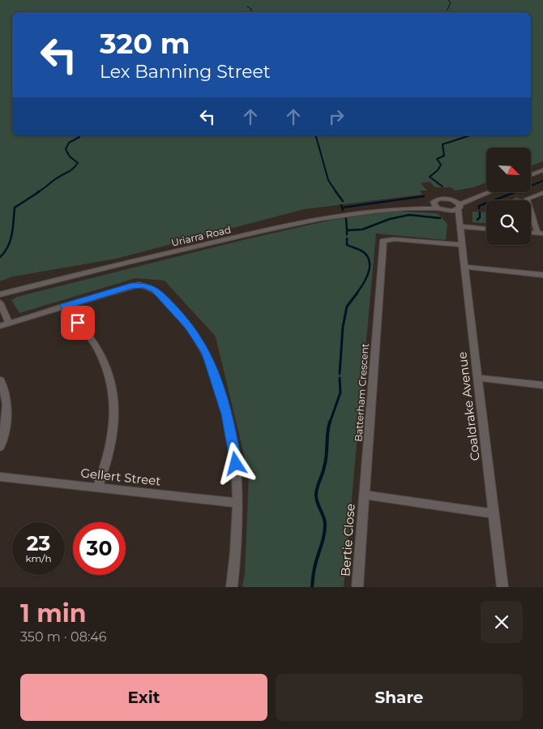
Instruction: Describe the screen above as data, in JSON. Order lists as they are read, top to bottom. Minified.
{"streets":{"street":["Uriarra Road","Batterham Crescent","Coaldrake Avenue","Gellert Street","Bertie Close"]},"crossings":[["Batterham Crescent","Coaldrake Avenue"],["Batterham Crescent","Bertie Close"]],"north":"bottom right","page":{"turn":["320 m","Lex Banning Street"],"speed":"23 km/h","limit":"30","heading":["1 min","350 m · 08:46"],"buttons":["Exit","Share"]}}
